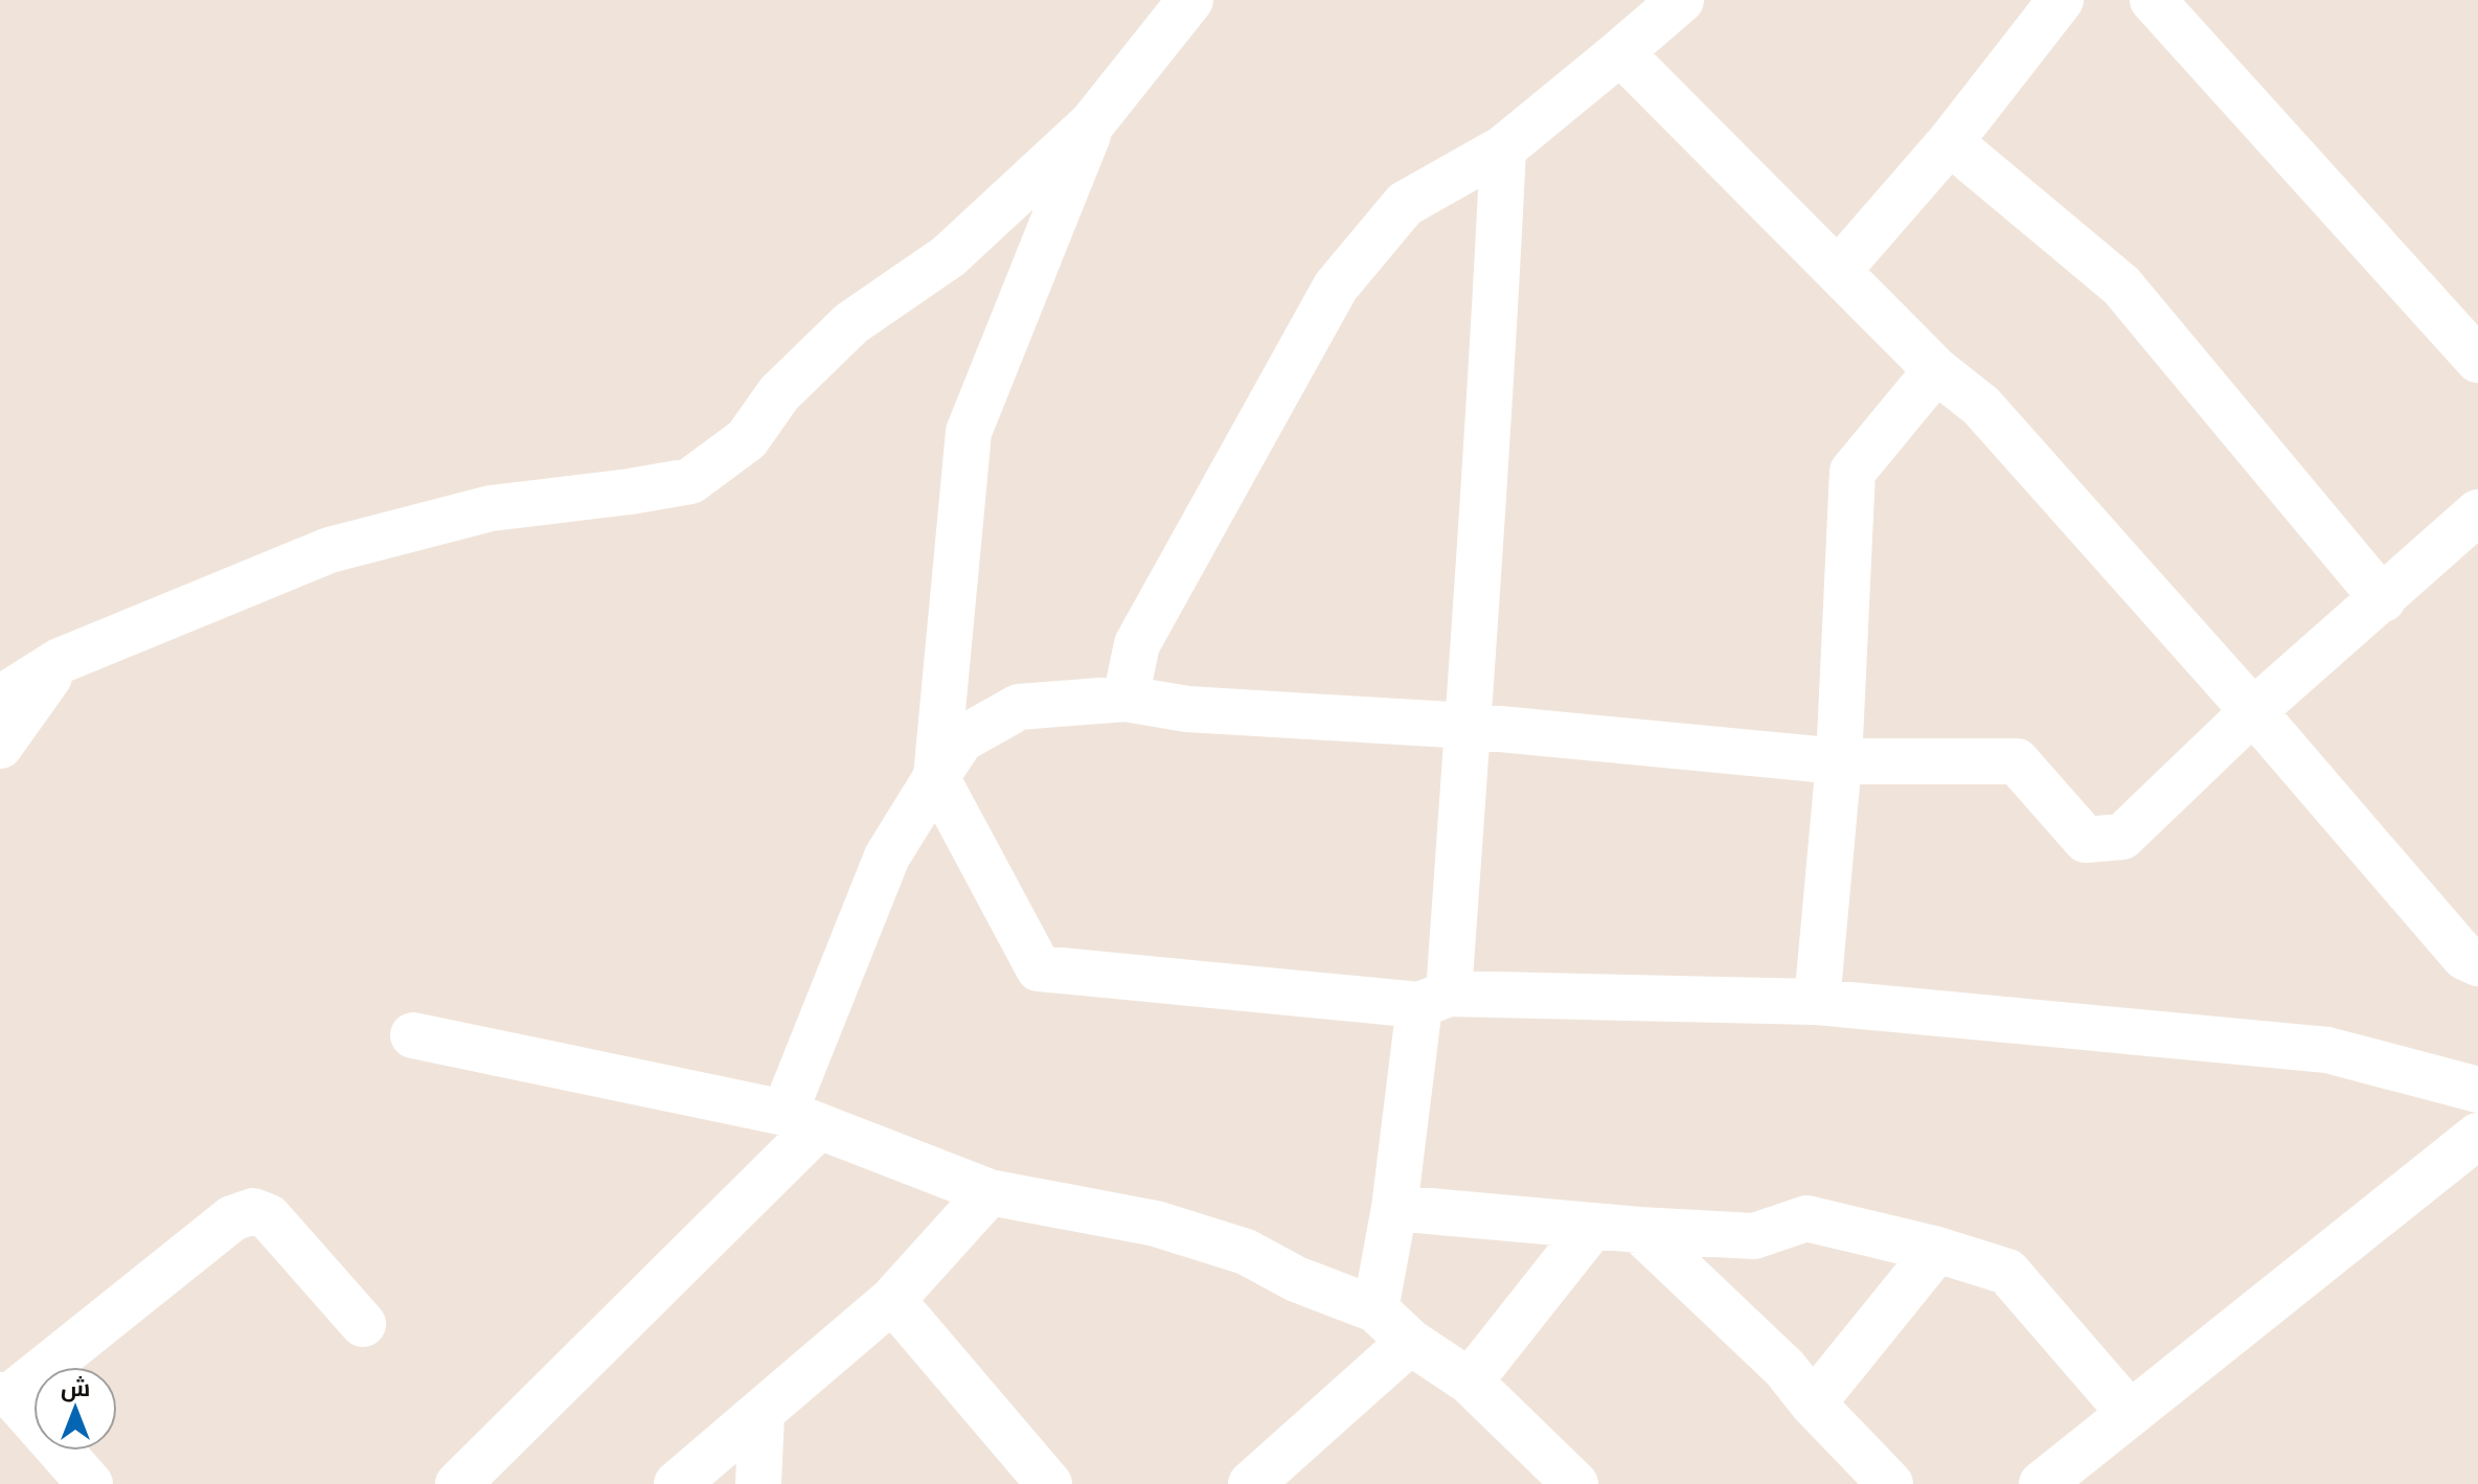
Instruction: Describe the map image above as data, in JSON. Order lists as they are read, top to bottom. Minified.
{"north":"top"}
